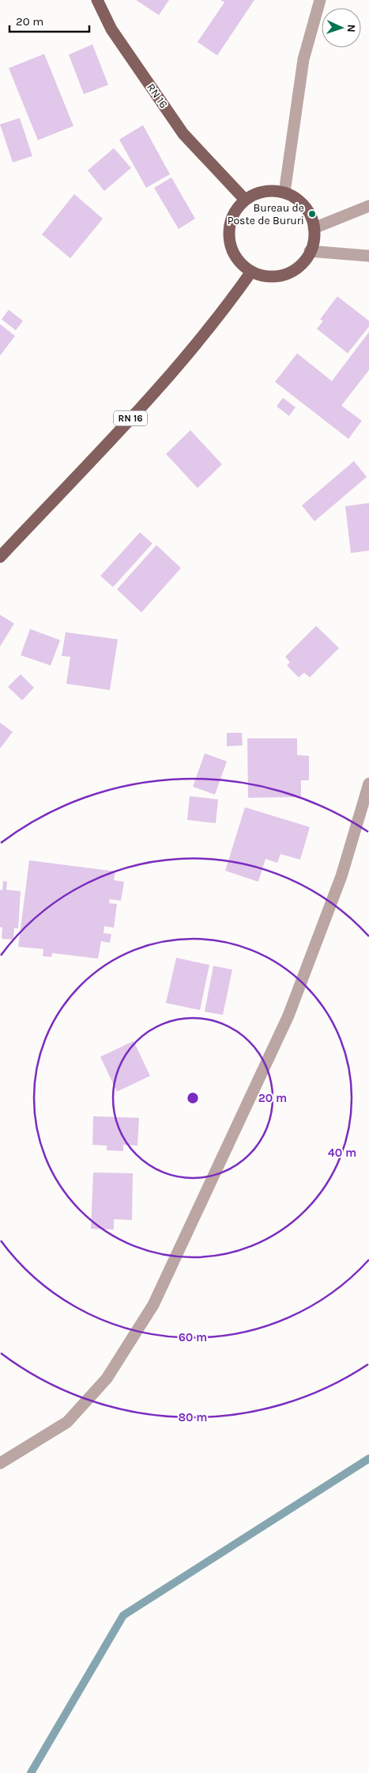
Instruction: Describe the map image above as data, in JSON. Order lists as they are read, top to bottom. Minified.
{"streets":{"main road":["RN 16"]},"places":["Bureau de Poste de Bururi"],"scale_bar":"20 m","north":"right","rings":["20 m","40 m","60 m","80 m"]}
